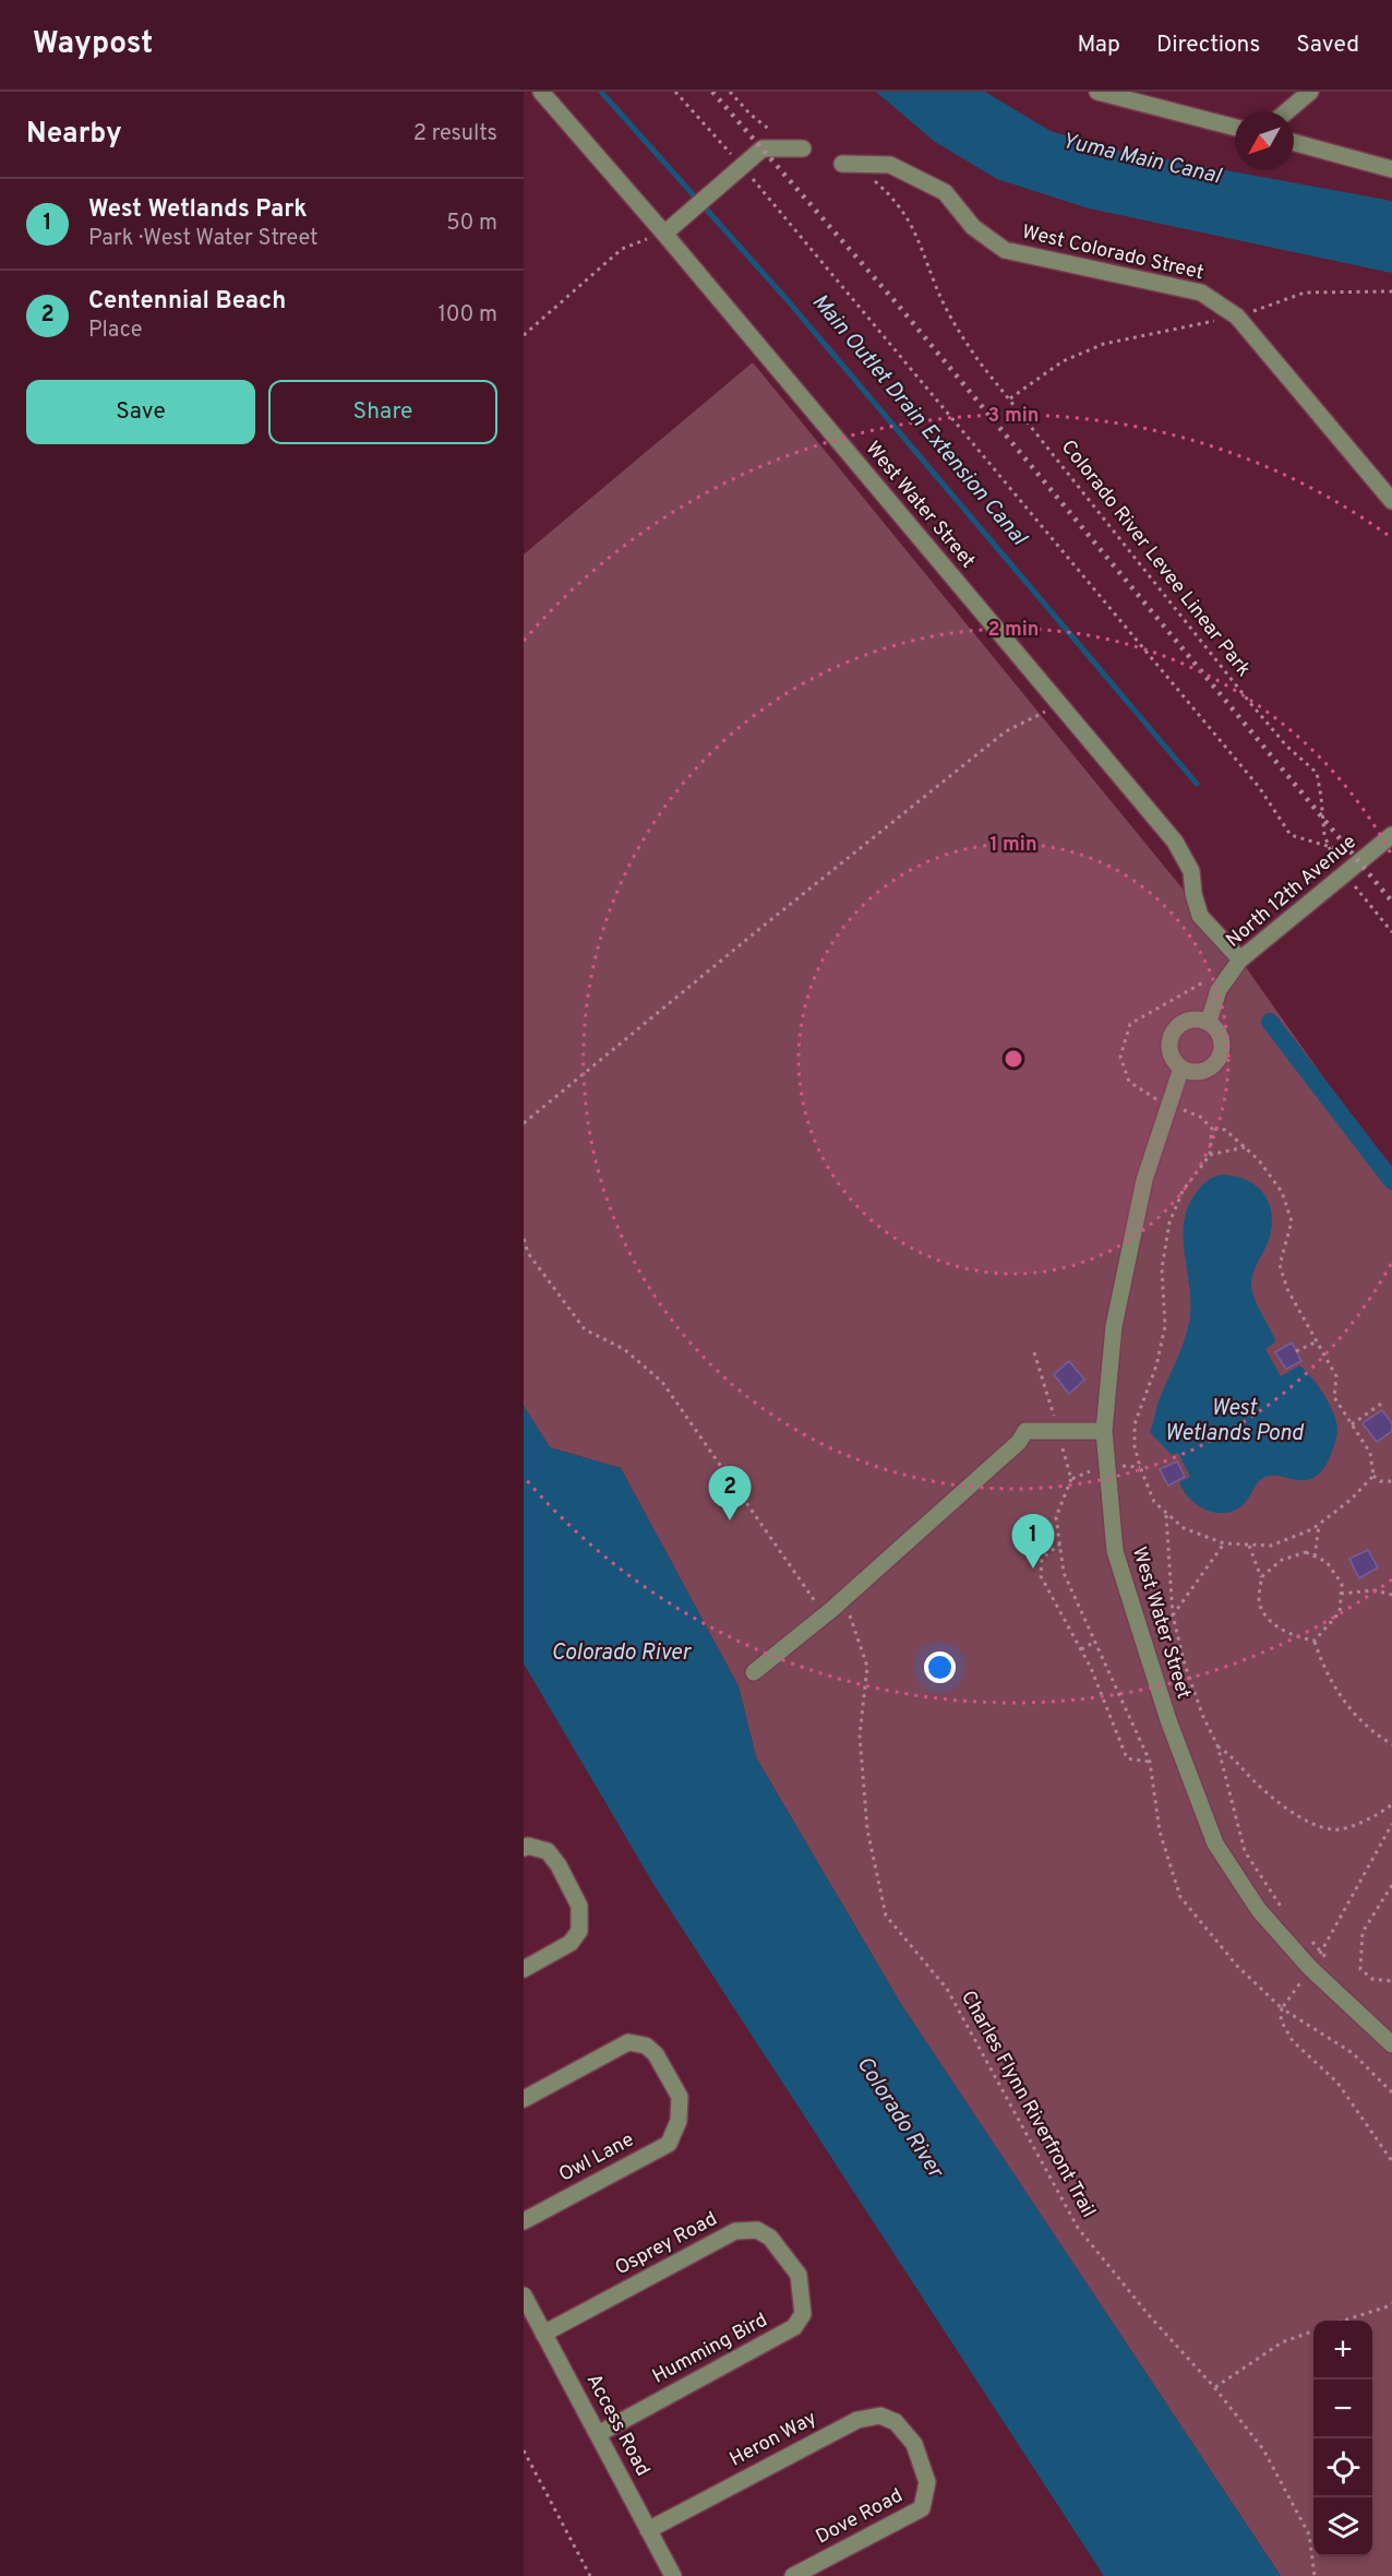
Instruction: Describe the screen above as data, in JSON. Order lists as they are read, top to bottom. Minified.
{"streets":{"street":["West Colorado Street","West Water Street","North 12th Avenue","Owl Lane","Osprey Road","Humming Bird","Access Road","Heron Way","Dove Road"],"path":["Colorado River Levee Linear Park","Charles Flynn Riverfront Trail"]},"crossings":[["West Colorado Street","Colorado River Levee Linear Park"],["West Water Street","North 12th Avenue"],["Colorado River Levee Linear Park","North 12th Avenue"],["Osprey Road","Humming Bird"],["Osprey Road","Access Road"],["Humming Bird","Access Road"],["Access Road","Heron Way"],["Heron Way","Dove Road"]],"water":["Yuma Main Canal","Main Outlet Drain Extension Canal","West Wetlands Pond","Colorado River"],"north":"bottom left","page":{"header":"Waypost","nav":["Map","Directions","Saved"],"heading":["Nearby","2 results"],"list":[{"mark":"1","name":"West Wetlands Park","note":"Park · West Water Street","value":"50 m"},{"mark":"2","name":"Centennial Beach","note":"Place","value":"100 m"}],"buttons":["Save","Share"],"pins":["2","1"],"map_buttons":["+","−"]},"rings":["3 min","2 min","1 min"]}
